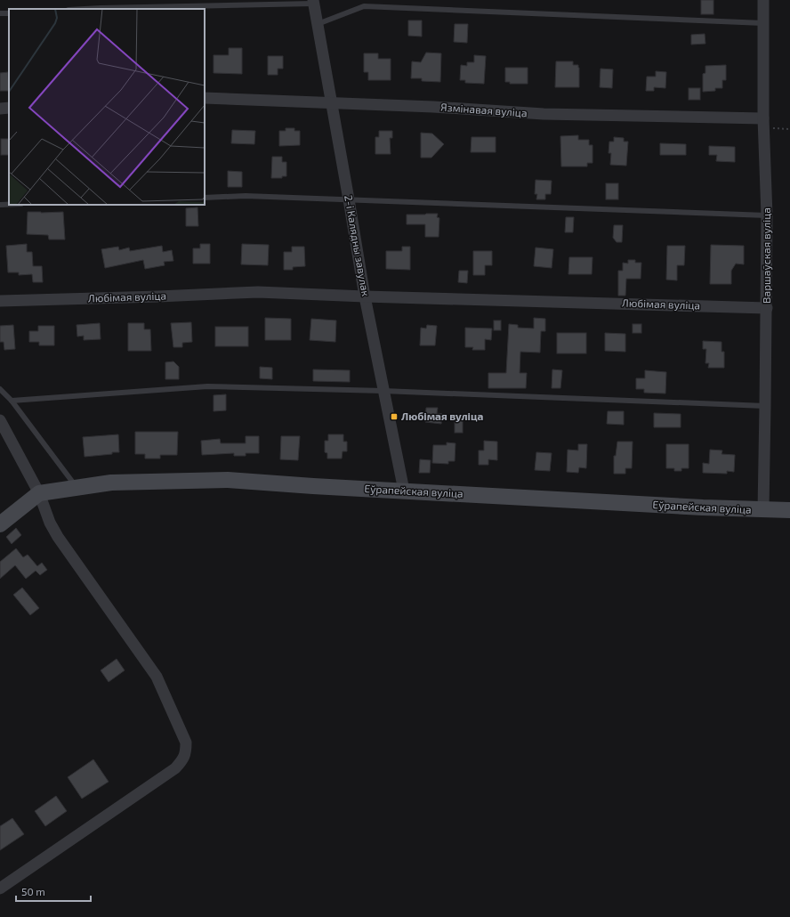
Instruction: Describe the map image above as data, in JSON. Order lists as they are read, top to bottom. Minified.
{"streets":{"street":["Язмінавая вуліца","2-і Калядны завулак","Варшаўская вуліца","Любімая вуліца","Еўрапейская вуліца"]},"crossings":[["Язмінавая вуліца","2-і Калядны завулак"],["Язмінавая вуліца","Варшаўская вуліца"],["2-і Калядны завулак","Любімая вуліца"],["2-і Калядны завулак","Еўрапейская вуліца"],["Варшаўская вуліца","Любімая вуліца"],["Варшаўская вуліца","Еўрапейская вуліца"]],"places":{"transit":["Любімая вуліца"]},"scale_bar":"50 m"}
